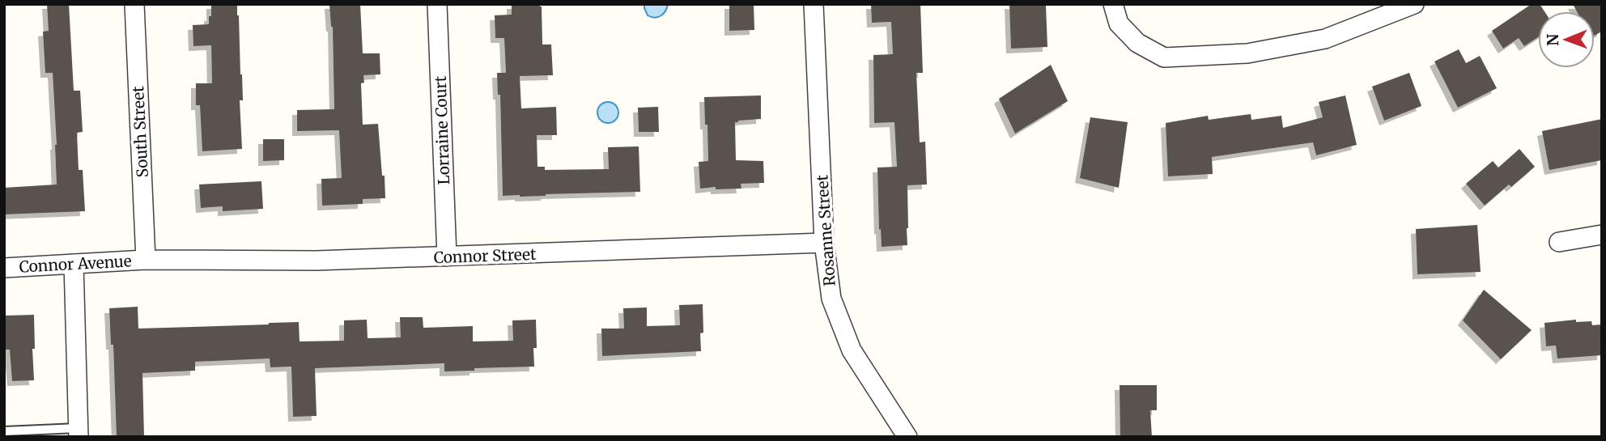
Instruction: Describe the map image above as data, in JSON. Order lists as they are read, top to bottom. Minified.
{"streets":{"street":["Lorraine Court","South Street","Rosanne Street","Connor Street","Connor Avenue"]},"crossings":[["Lorraine Court","Connor Street"],["South Street","Connor Street"],["South Street","Connor Avenue"],["Rosanne Street","Connor Street"],["Connor Street","Connor Avenue"]],"north":"left"}
